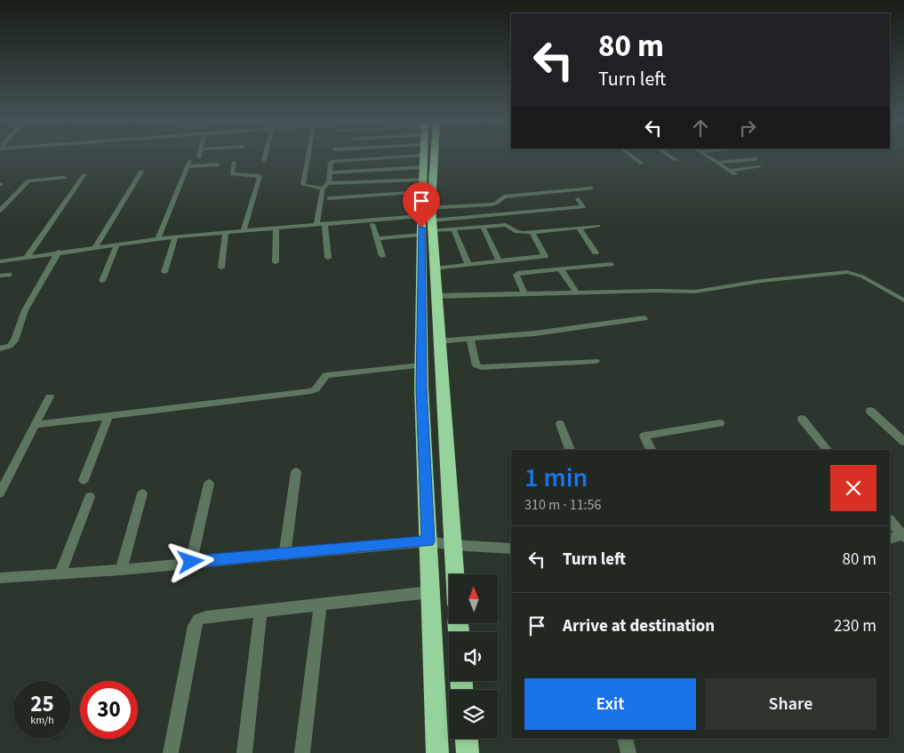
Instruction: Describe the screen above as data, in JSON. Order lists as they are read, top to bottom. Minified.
{"north":"top","page":{"turn":["80 m","Turn left"],"heading":["1 min","310 m · 11:56"],"list":[{"name":"Turn left","value":"80 m"},{"name":"Arrive at destination","value":"230 m"}],"buttons":["Exit","Share"],"speed":"25 km/h","limit":"30"}}
